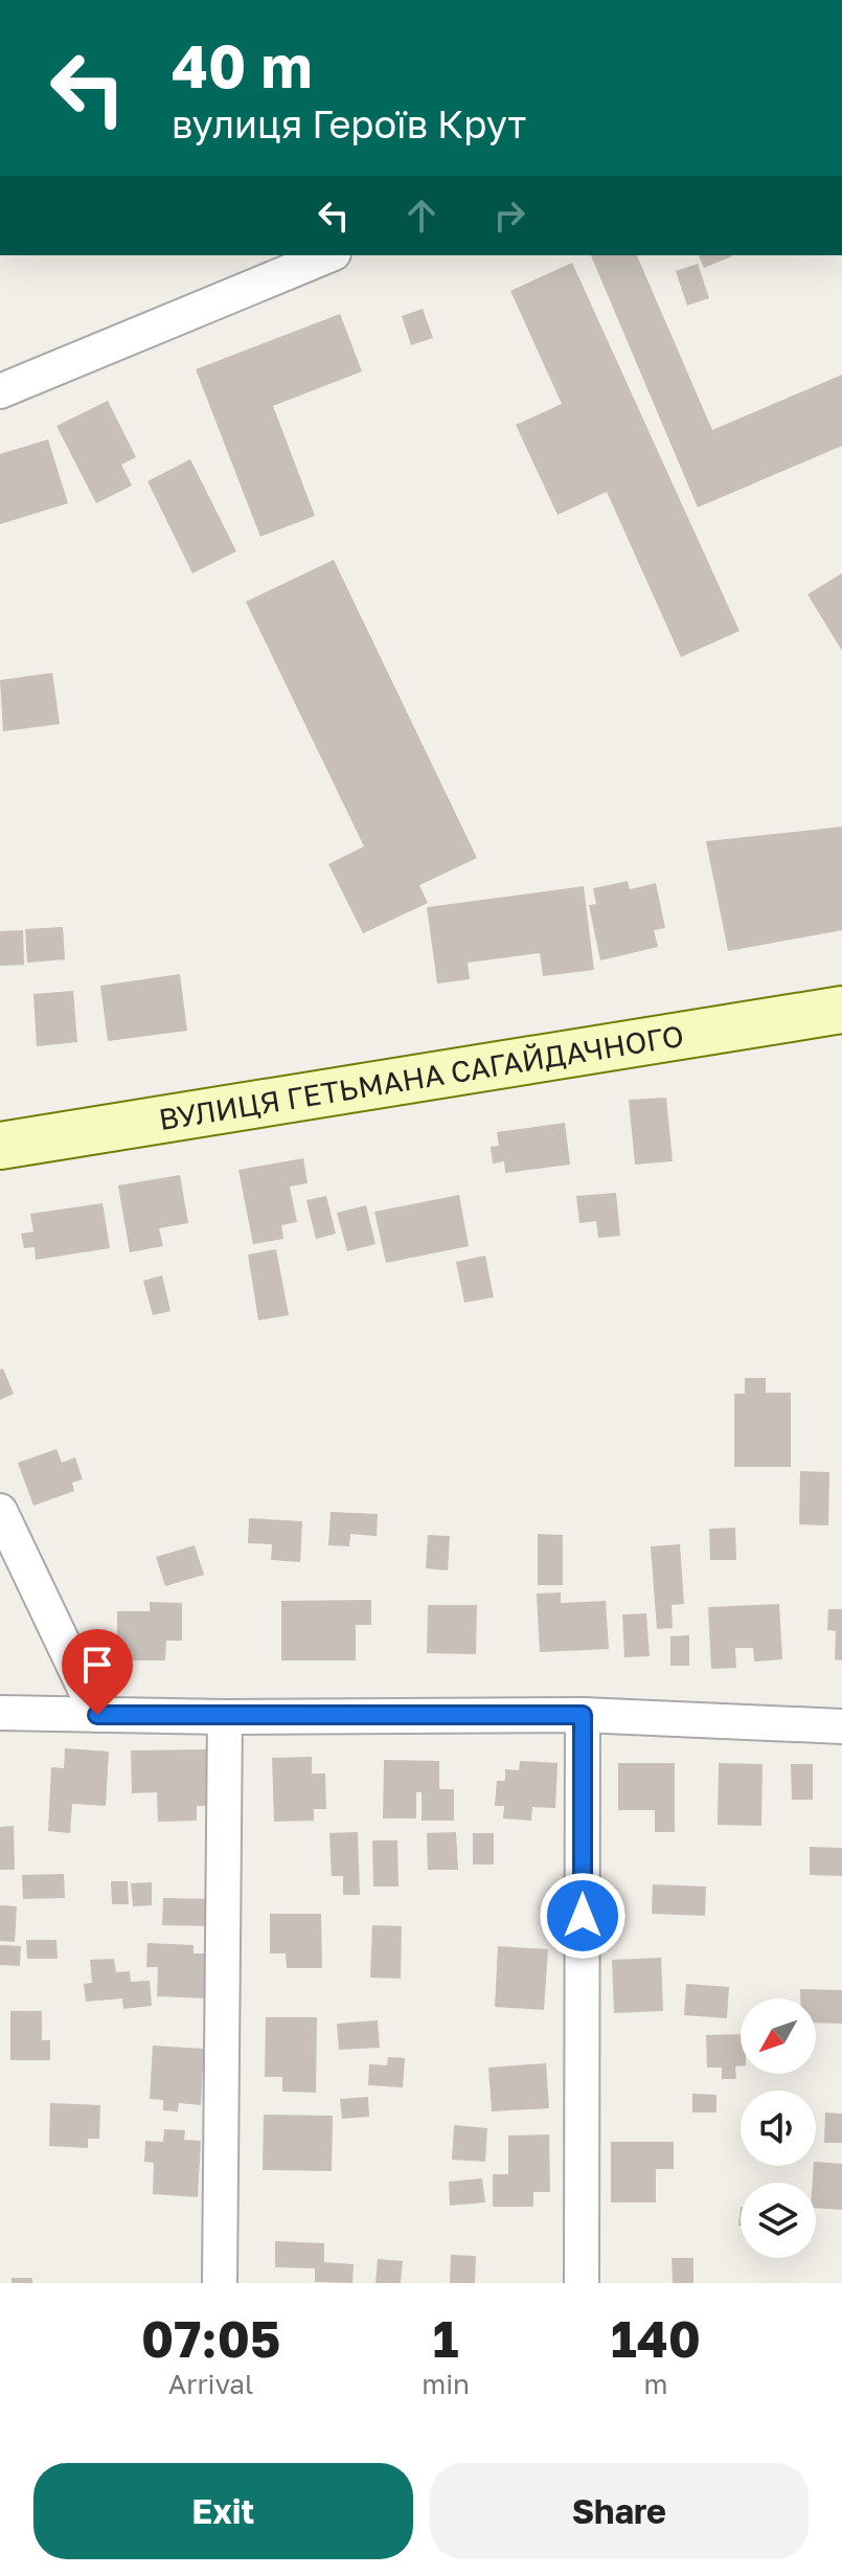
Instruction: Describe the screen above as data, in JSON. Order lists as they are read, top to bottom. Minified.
{"streets":{"main road":["ВУЛИЦЯ ГЕТЬМАНА САГАЙДАЧНОГО"]},"north":"bottom left","page":{"turn":["40 m","вулиця Героїв Крут"],"eta":["07:05","Arrival","1","min","140","m"],"buttons":["Exit","Share"]}}
